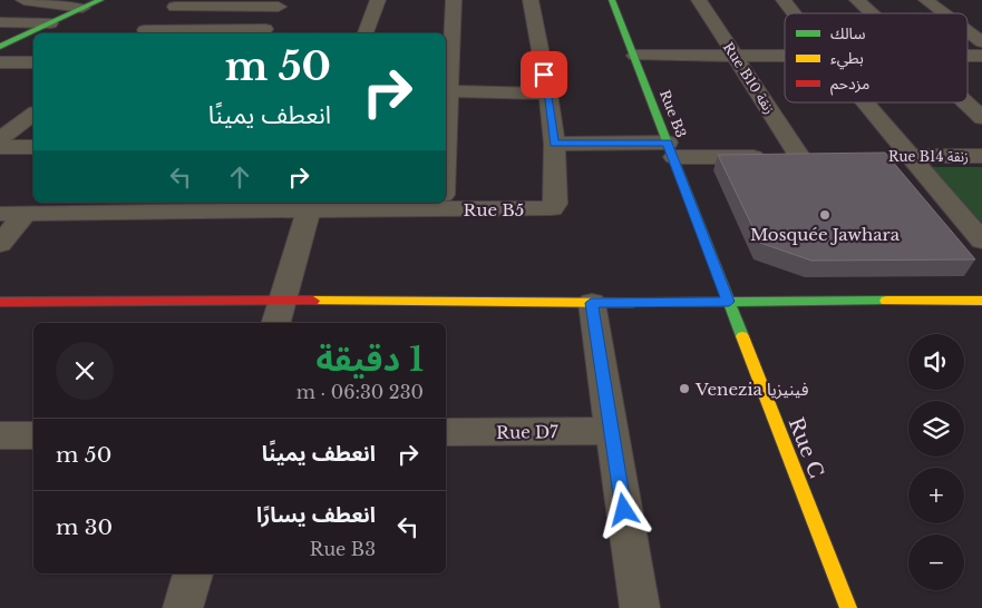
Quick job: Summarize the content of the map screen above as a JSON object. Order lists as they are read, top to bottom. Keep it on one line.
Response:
{"streets":{"main road":["Rue B3","Rue C"],"street":["Rue B10 زنقة","Rue B14 زنقة","Rue B5","Rue D7"]},"crossings":[["Rue B10 زنقة","Rue B3"],["Rue B3","Rue C"]],"places":["Mosquée Jawhara","Venezia فينيزيا"],"legend":["سالك","بطيء","مزدحم"],"page":{"turn":["50 m","انعطف يمينًا"],"heading":["1 دقيقة","230 m · 06:30"],"map_buttons":["+","−"],"list":[{"name":"انعطف يمينًا","value":"50 m"},{"name":"انعطف يسارًا","note":"Rue B3","value":"30 m"}]}}
